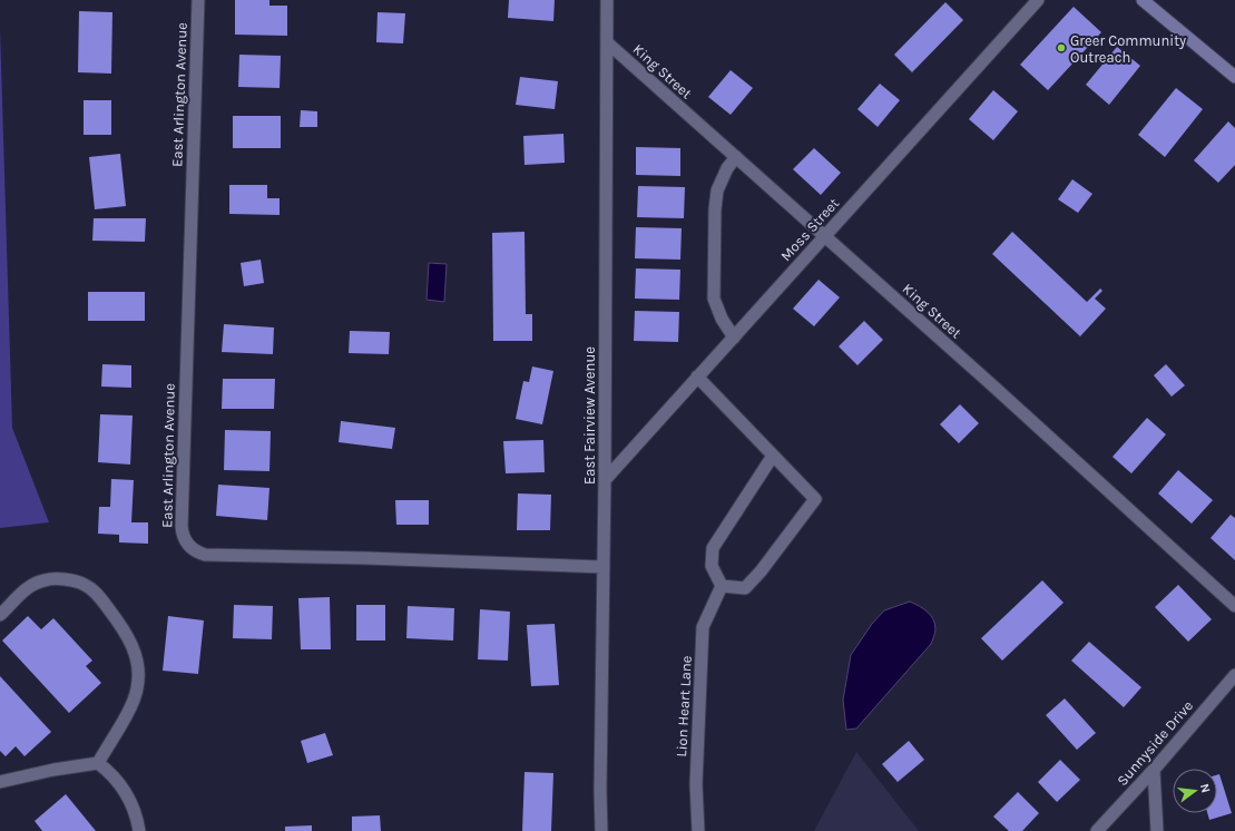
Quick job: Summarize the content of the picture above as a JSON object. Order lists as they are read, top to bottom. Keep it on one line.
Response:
{"streets":{"street":["King Street","East Arlington Avenue","Moss Street","East Fairview Avenue","Lion Heart Lane","Sunnyside Drive"]},"crossings":[["King Street","Moss Street"],["King Street","East Fairview Avenue"],["East Arlington Avenue","East Fairview Avenue"],["Moss Street","East Fairview Avenue"]],"places":["Greer Community Outreach"],"north":"right"}
